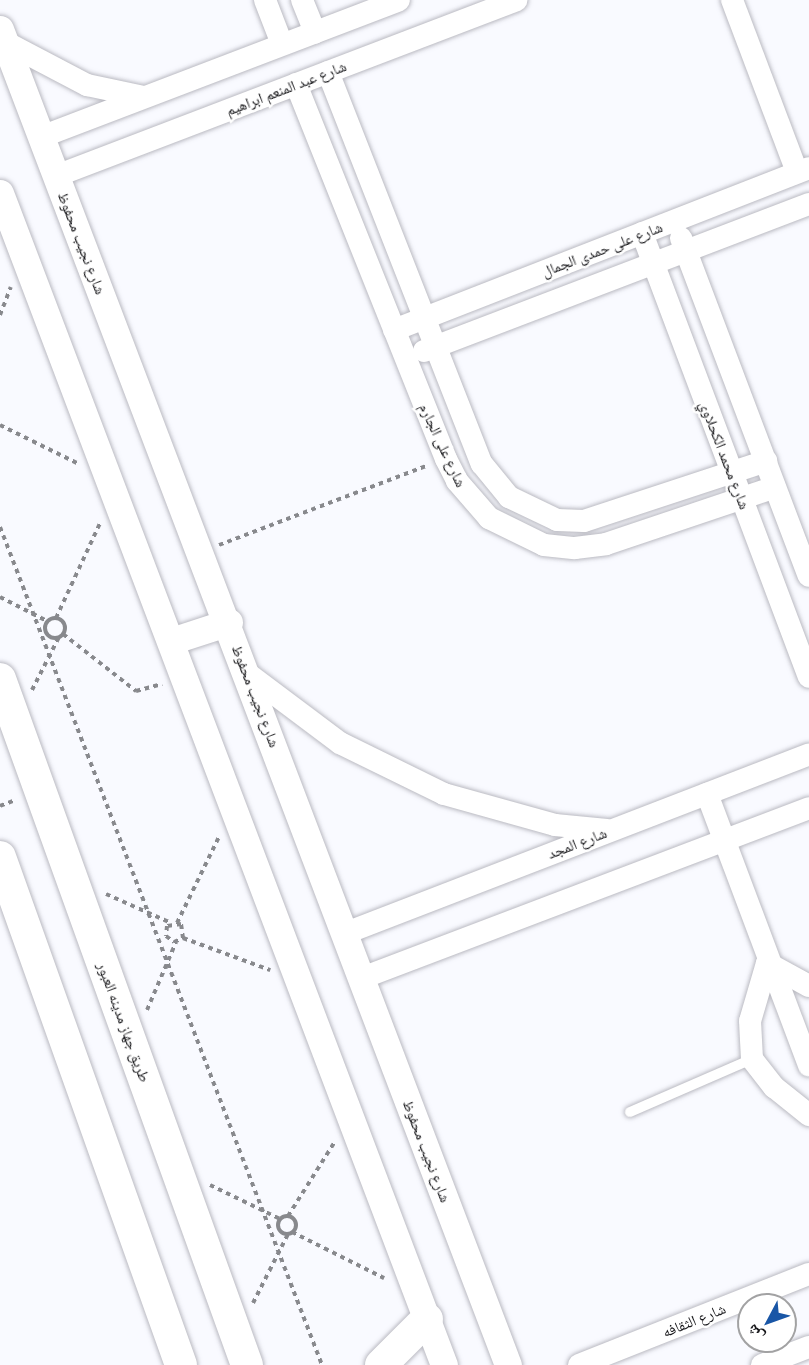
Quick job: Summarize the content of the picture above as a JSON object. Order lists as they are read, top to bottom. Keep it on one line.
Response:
{"streets":{"main road":["طريق جهاز مدينه العبور"],"street":["شارع عبد المنعم ابراهيم","شارع نجيب محفوظ","شارع على حمدى الجمال","شارع على الجارم","شارع محمد الكحلاوي","شارع المجد","شارع الثقافه"]},"crossings":[["شارع عبد المنعم ابراهيم","شارع نجيب محفوظ"],["شارع عبد المنعم ابراهيم","شارع على الجارم"],["شارع نجيب محفوظ","شارع المجد"],["شارع على حمدى الجمال","شارع على الجارم"],["شارع على حمدى الجمال","شارع محمد الكحلاوي"],["شارع على الجارم","شارع محمد الكحلاوي"]],"north":"bottom left"}
